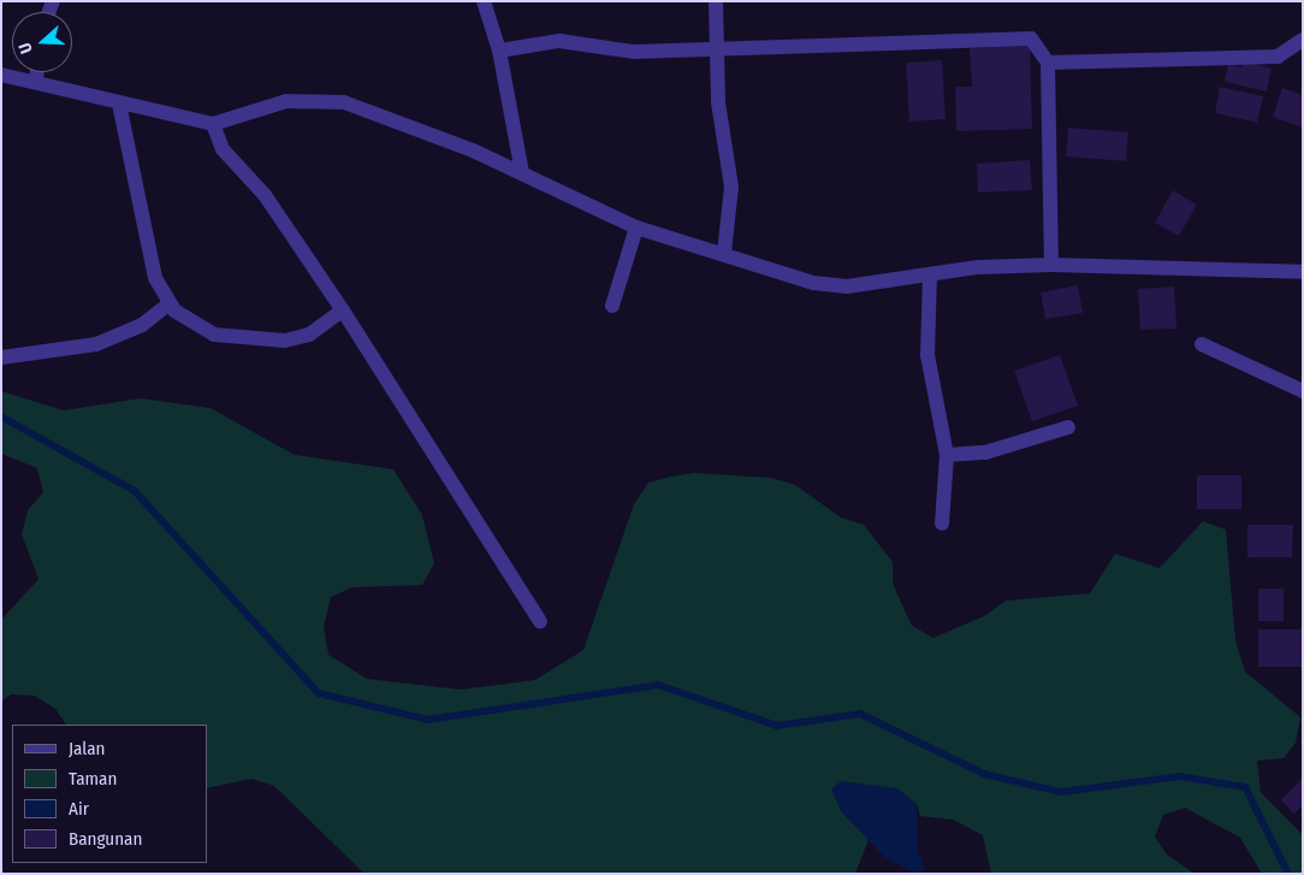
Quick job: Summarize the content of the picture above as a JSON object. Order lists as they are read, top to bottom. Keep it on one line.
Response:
{"legend":["Jalan","Taman","Air","Bangunan"],"north":"left"}
